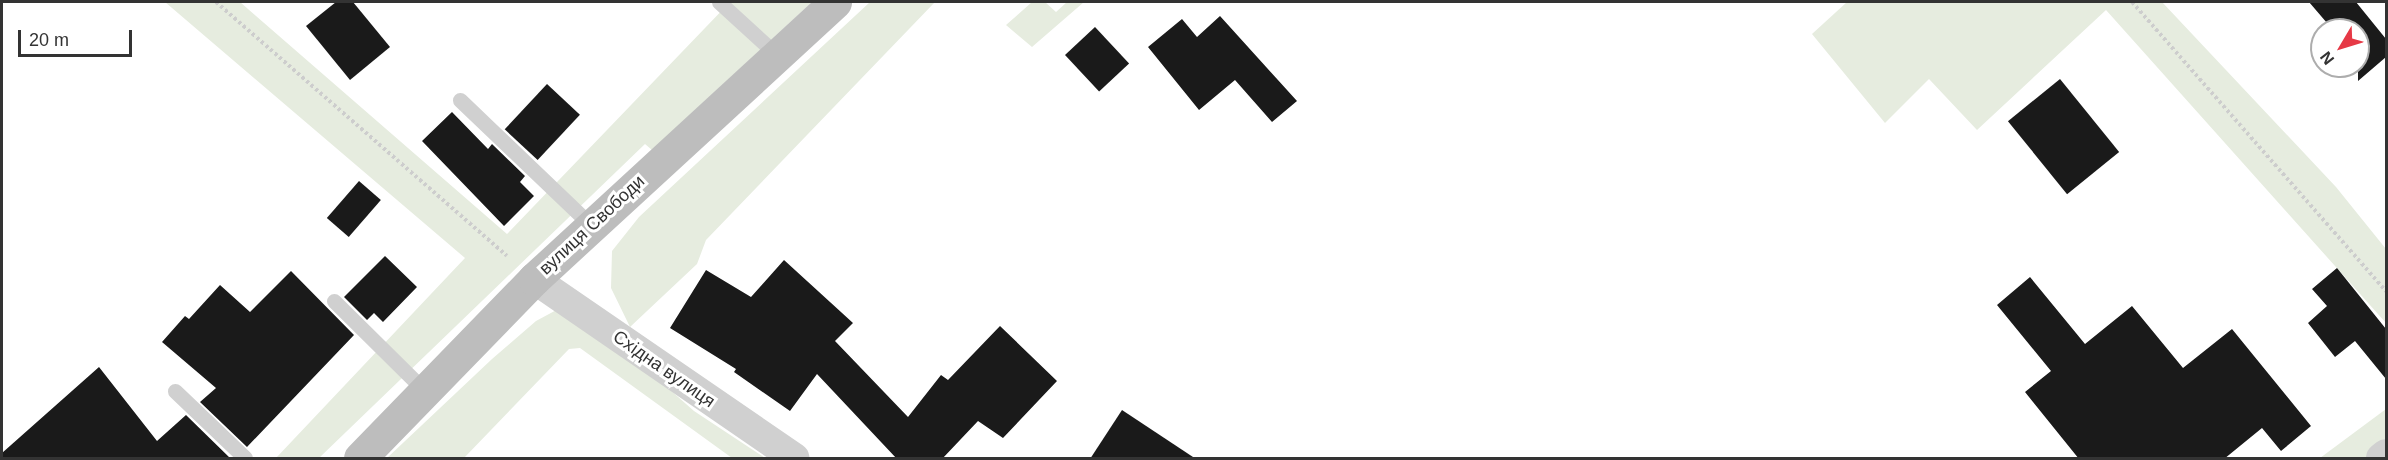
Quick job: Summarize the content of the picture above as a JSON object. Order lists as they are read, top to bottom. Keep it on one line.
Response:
{"streets":{"street":["вулиця Свободи","Східна вулиця"]},"crossings":[["вулиця Свободи","Східна вулиця"]],"scale_bar":"20 m","north":"bottom left"}
